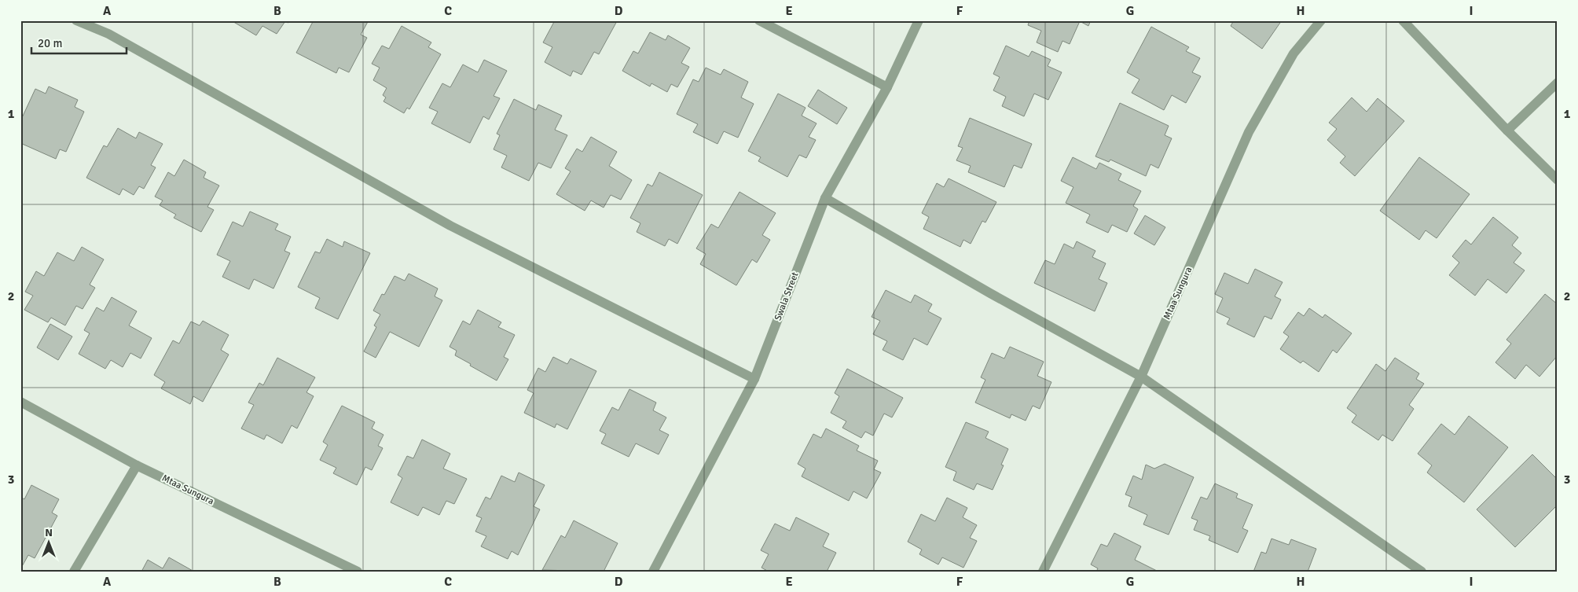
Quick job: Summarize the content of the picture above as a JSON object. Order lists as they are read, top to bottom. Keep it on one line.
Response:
{"streets":{"street":["Mtaa Sungura","Swala Street"]},"scale_bar":"20 m","north":"top","grid":{"columns":["A","B","C","D","E","F","G","H","I"],"rows":["1","2","3"]}}
